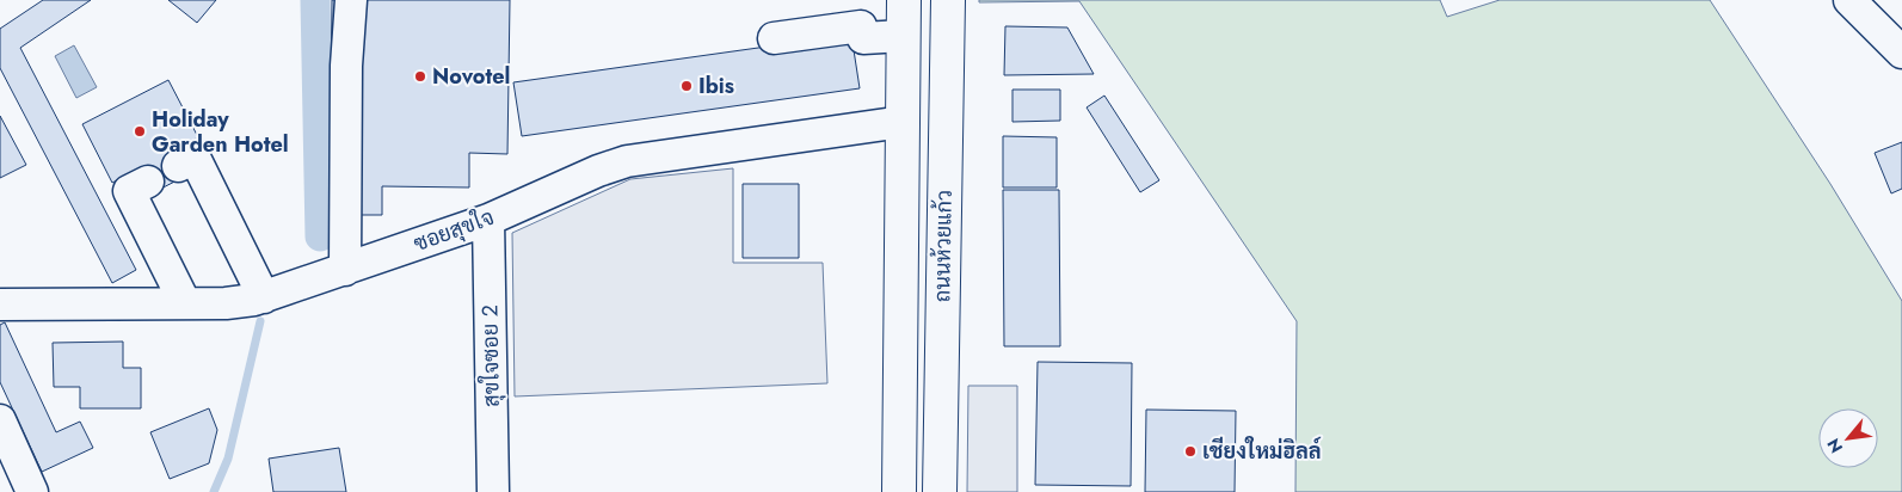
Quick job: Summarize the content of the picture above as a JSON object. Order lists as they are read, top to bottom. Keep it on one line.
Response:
{"streets":{"main road":["ถนนห้วยแก้ว"],"street":["ซอยสุขใจ","สุขใจซอย 2"]},"crossings":[["ซอยสุขใจ","ถนนห้วยแก้ว"],["ซอยสุขใจ","สุขใจซอย 2"]],"places":["Novotel","Ibis","Holiday Garden Hotel","เชียงใหม่ฮิลล์"],"north":"bottom left"}
